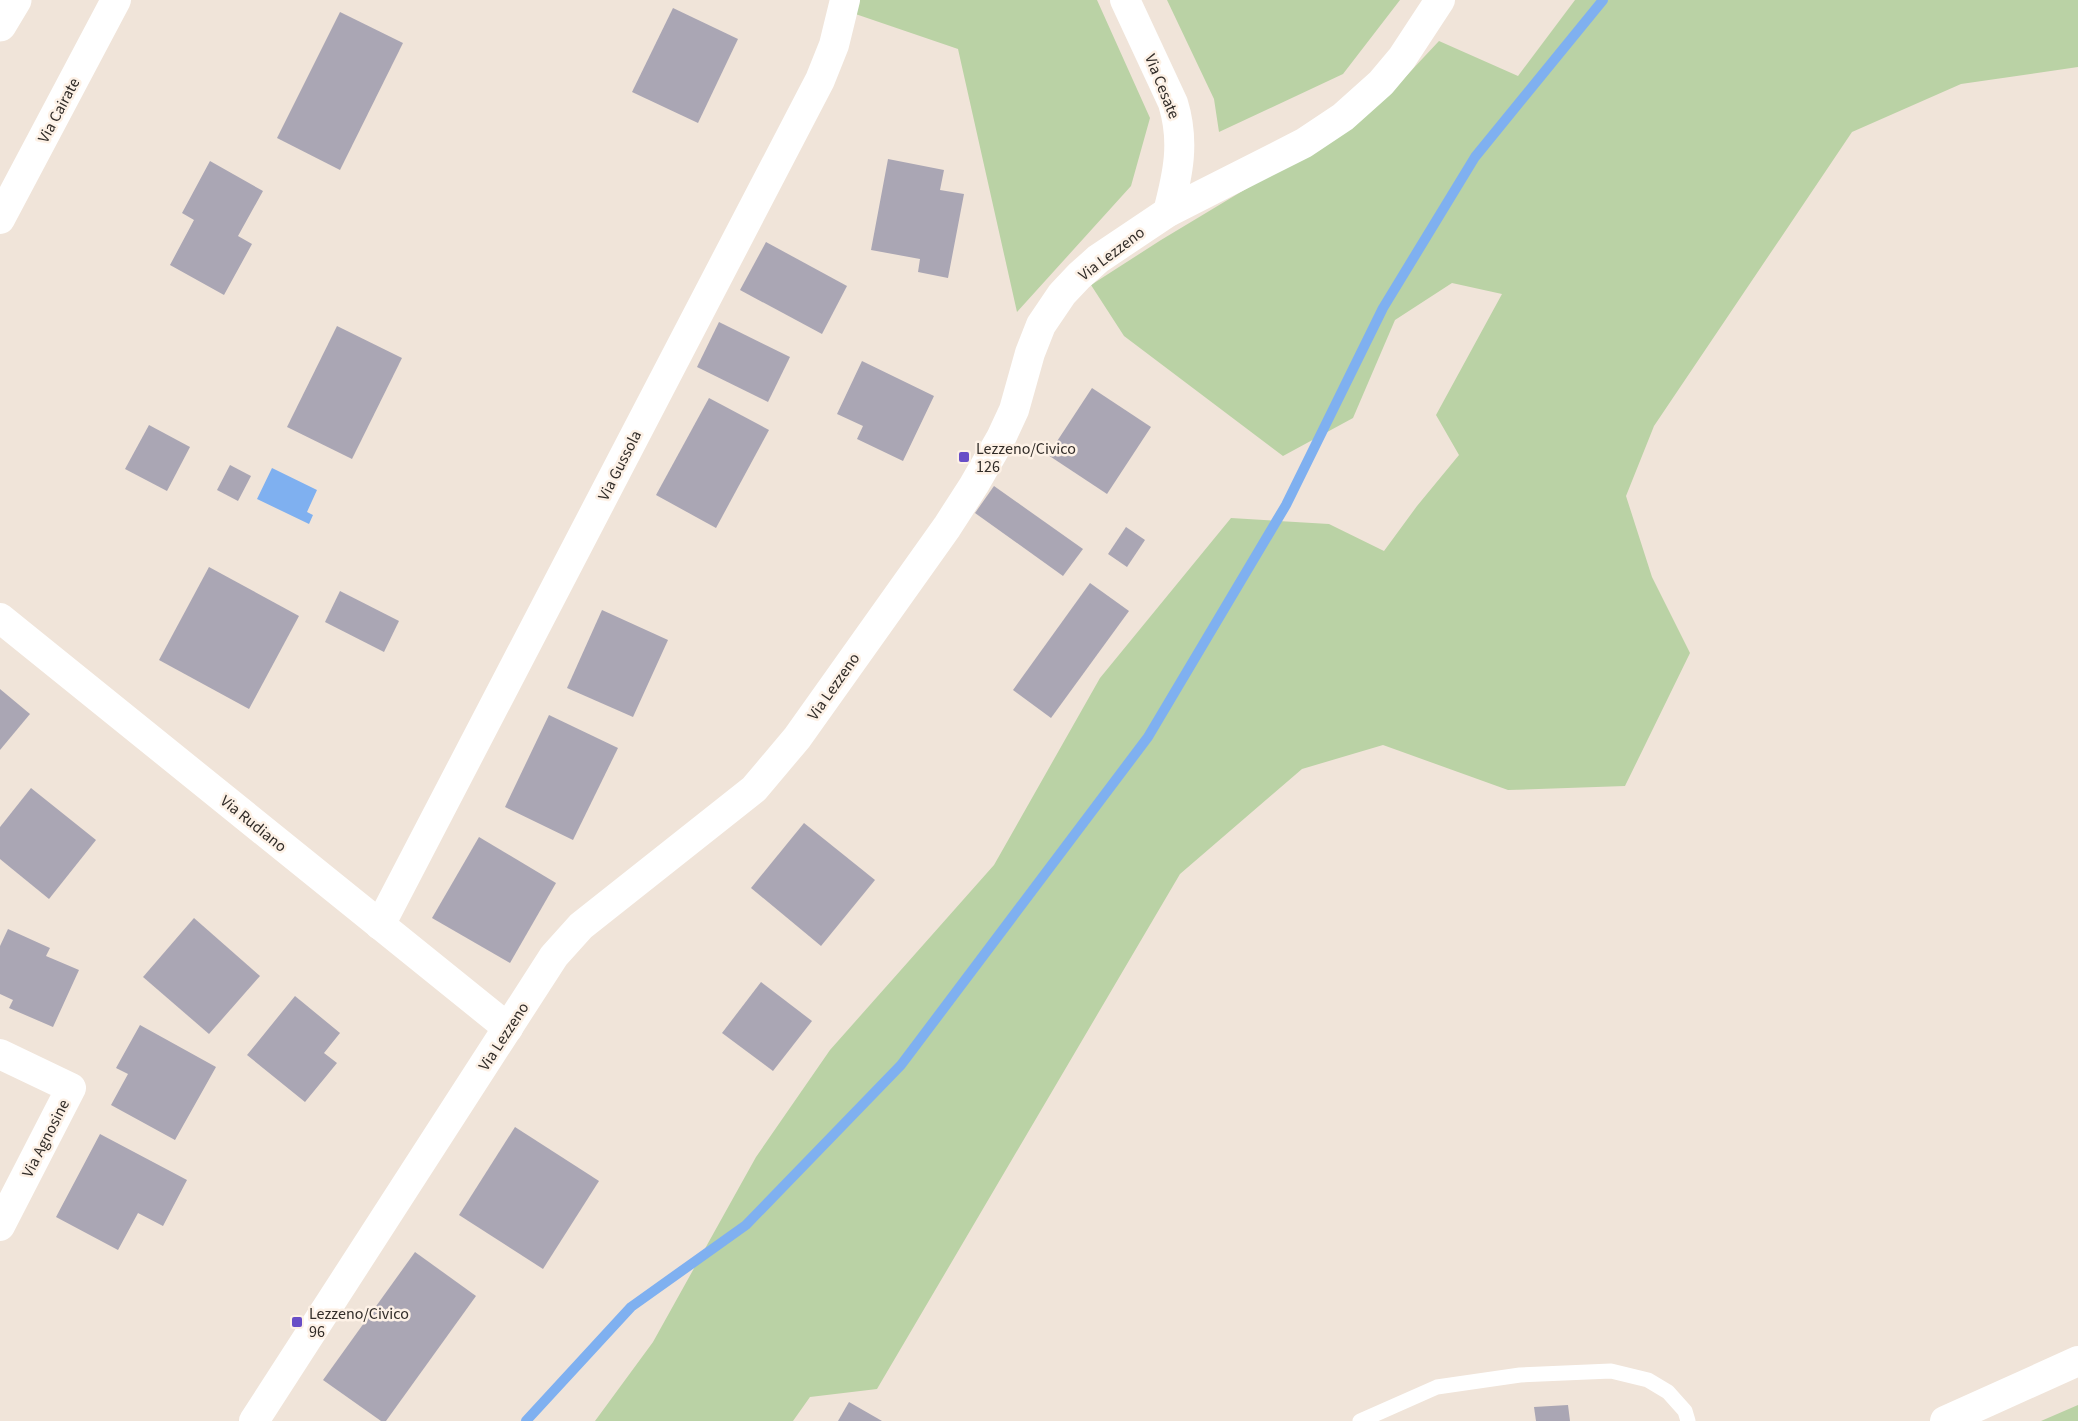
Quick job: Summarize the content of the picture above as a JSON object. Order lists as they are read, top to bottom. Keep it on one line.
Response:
{"streets":{"street":["Via Cesate","Via Cairate","Via Lezzeno","Via Gussola","Via Rudiano","Via Agnosine"]},"crossings":[["Via Cesate","Via Lezzeno"],["Via Lezzeno","Via Rudiano"],["Via Gussola","Via Rudiano"]],"places":{"transit":["Lezzeno/Civico 126","Lezzeno/Civico 96"]}}
